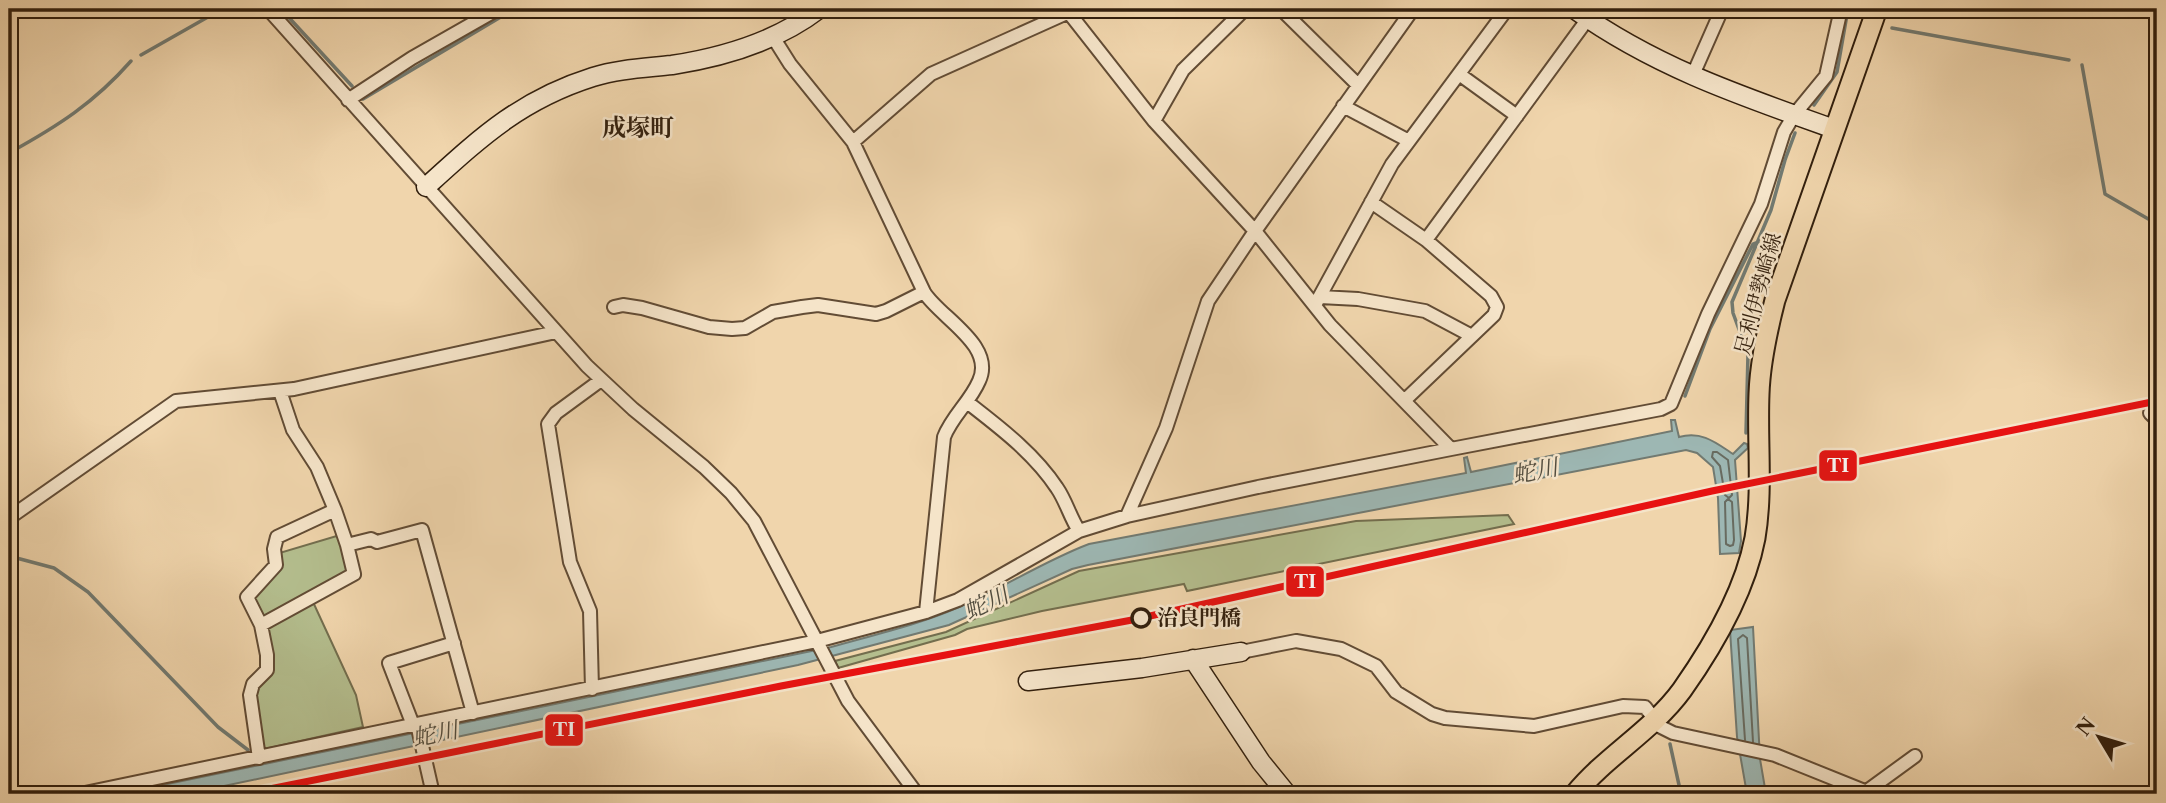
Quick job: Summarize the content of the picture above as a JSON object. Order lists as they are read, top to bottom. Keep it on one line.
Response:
{"streets":{"main road":["足利伊勢崎線"]},"districts":["成塚町"],"water":["蛇川"],"places":["治良門橋"],"lines":["transit line TI"],"north":"top left"}
